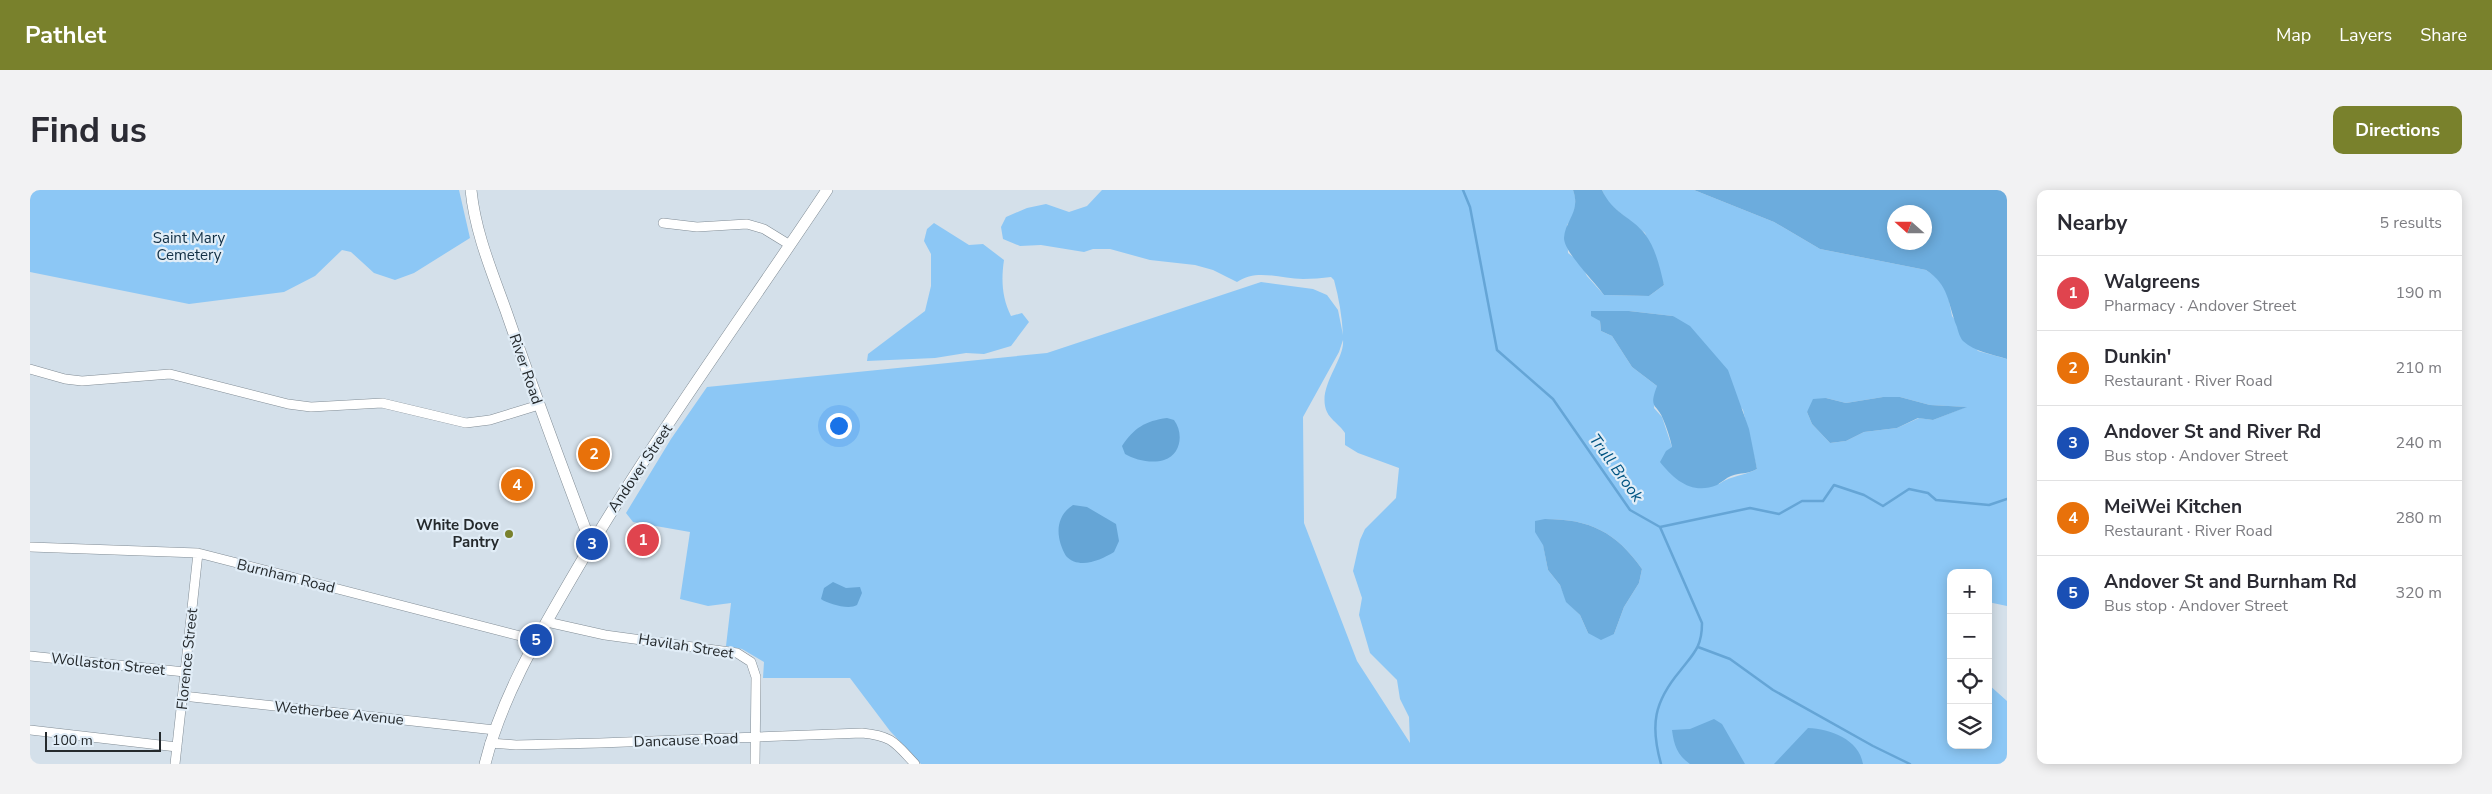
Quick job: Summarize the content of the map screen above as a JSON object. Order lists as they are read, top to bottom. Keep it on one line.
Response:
{"streets":{"main road":["River Road","Andover Street"],"street":["Burnham Road","Havilah Street","Florence Street","Wollaston Street","Wetherbee Avenue","Dancause Road"]},"crossings":[["River Road","Andover Street"],["Andover Street","Burnham Road"],["Andover Street","Havilah Street"],["Andover Street","Wetherbee Avenue"],["Andover Street","Dancause Road"],["Burnham Road","Florence Street"],["Havilah Street","Dancause Road"],["Florence Street","Wollaston Street"],["Florence Street","Wetherbee Avenue"]],"water":["Trull Brook"],"parks":["Saint Mary Cemetery"],"places":["White Dove Pantry"],"scale_bar":"100 m","north":"left","page":{"header":"Pathlet","nav":["Map","Layers","Share"],"buttons":"Directions","title":"Find us","heading":["Nearby","5 results"],"list":[{"mark":"1","name":"Walgreens","note":"Pharmacy · Andover Street","value":"190 m"},{"mark":"2","name":"Dunkin'","note":"Restaurant · River Road","value":"210 m"},{"mark":"3","name":"Andover St and River Rd","note":"Bus stop · Andover Street","value":"240 m"},{"mark":"4","name":"MeiWei Kitchen","note":"Restaurant · River Road","value":"280 m"},{"mark":"5","name":"Andover St and Burnham Rd","note":"Bus stop · Andover Street","value":"320 m"}],"pins":["2","4","1","3","5"],"map_buttons":["+","−"],"scale":"100 m"}}
